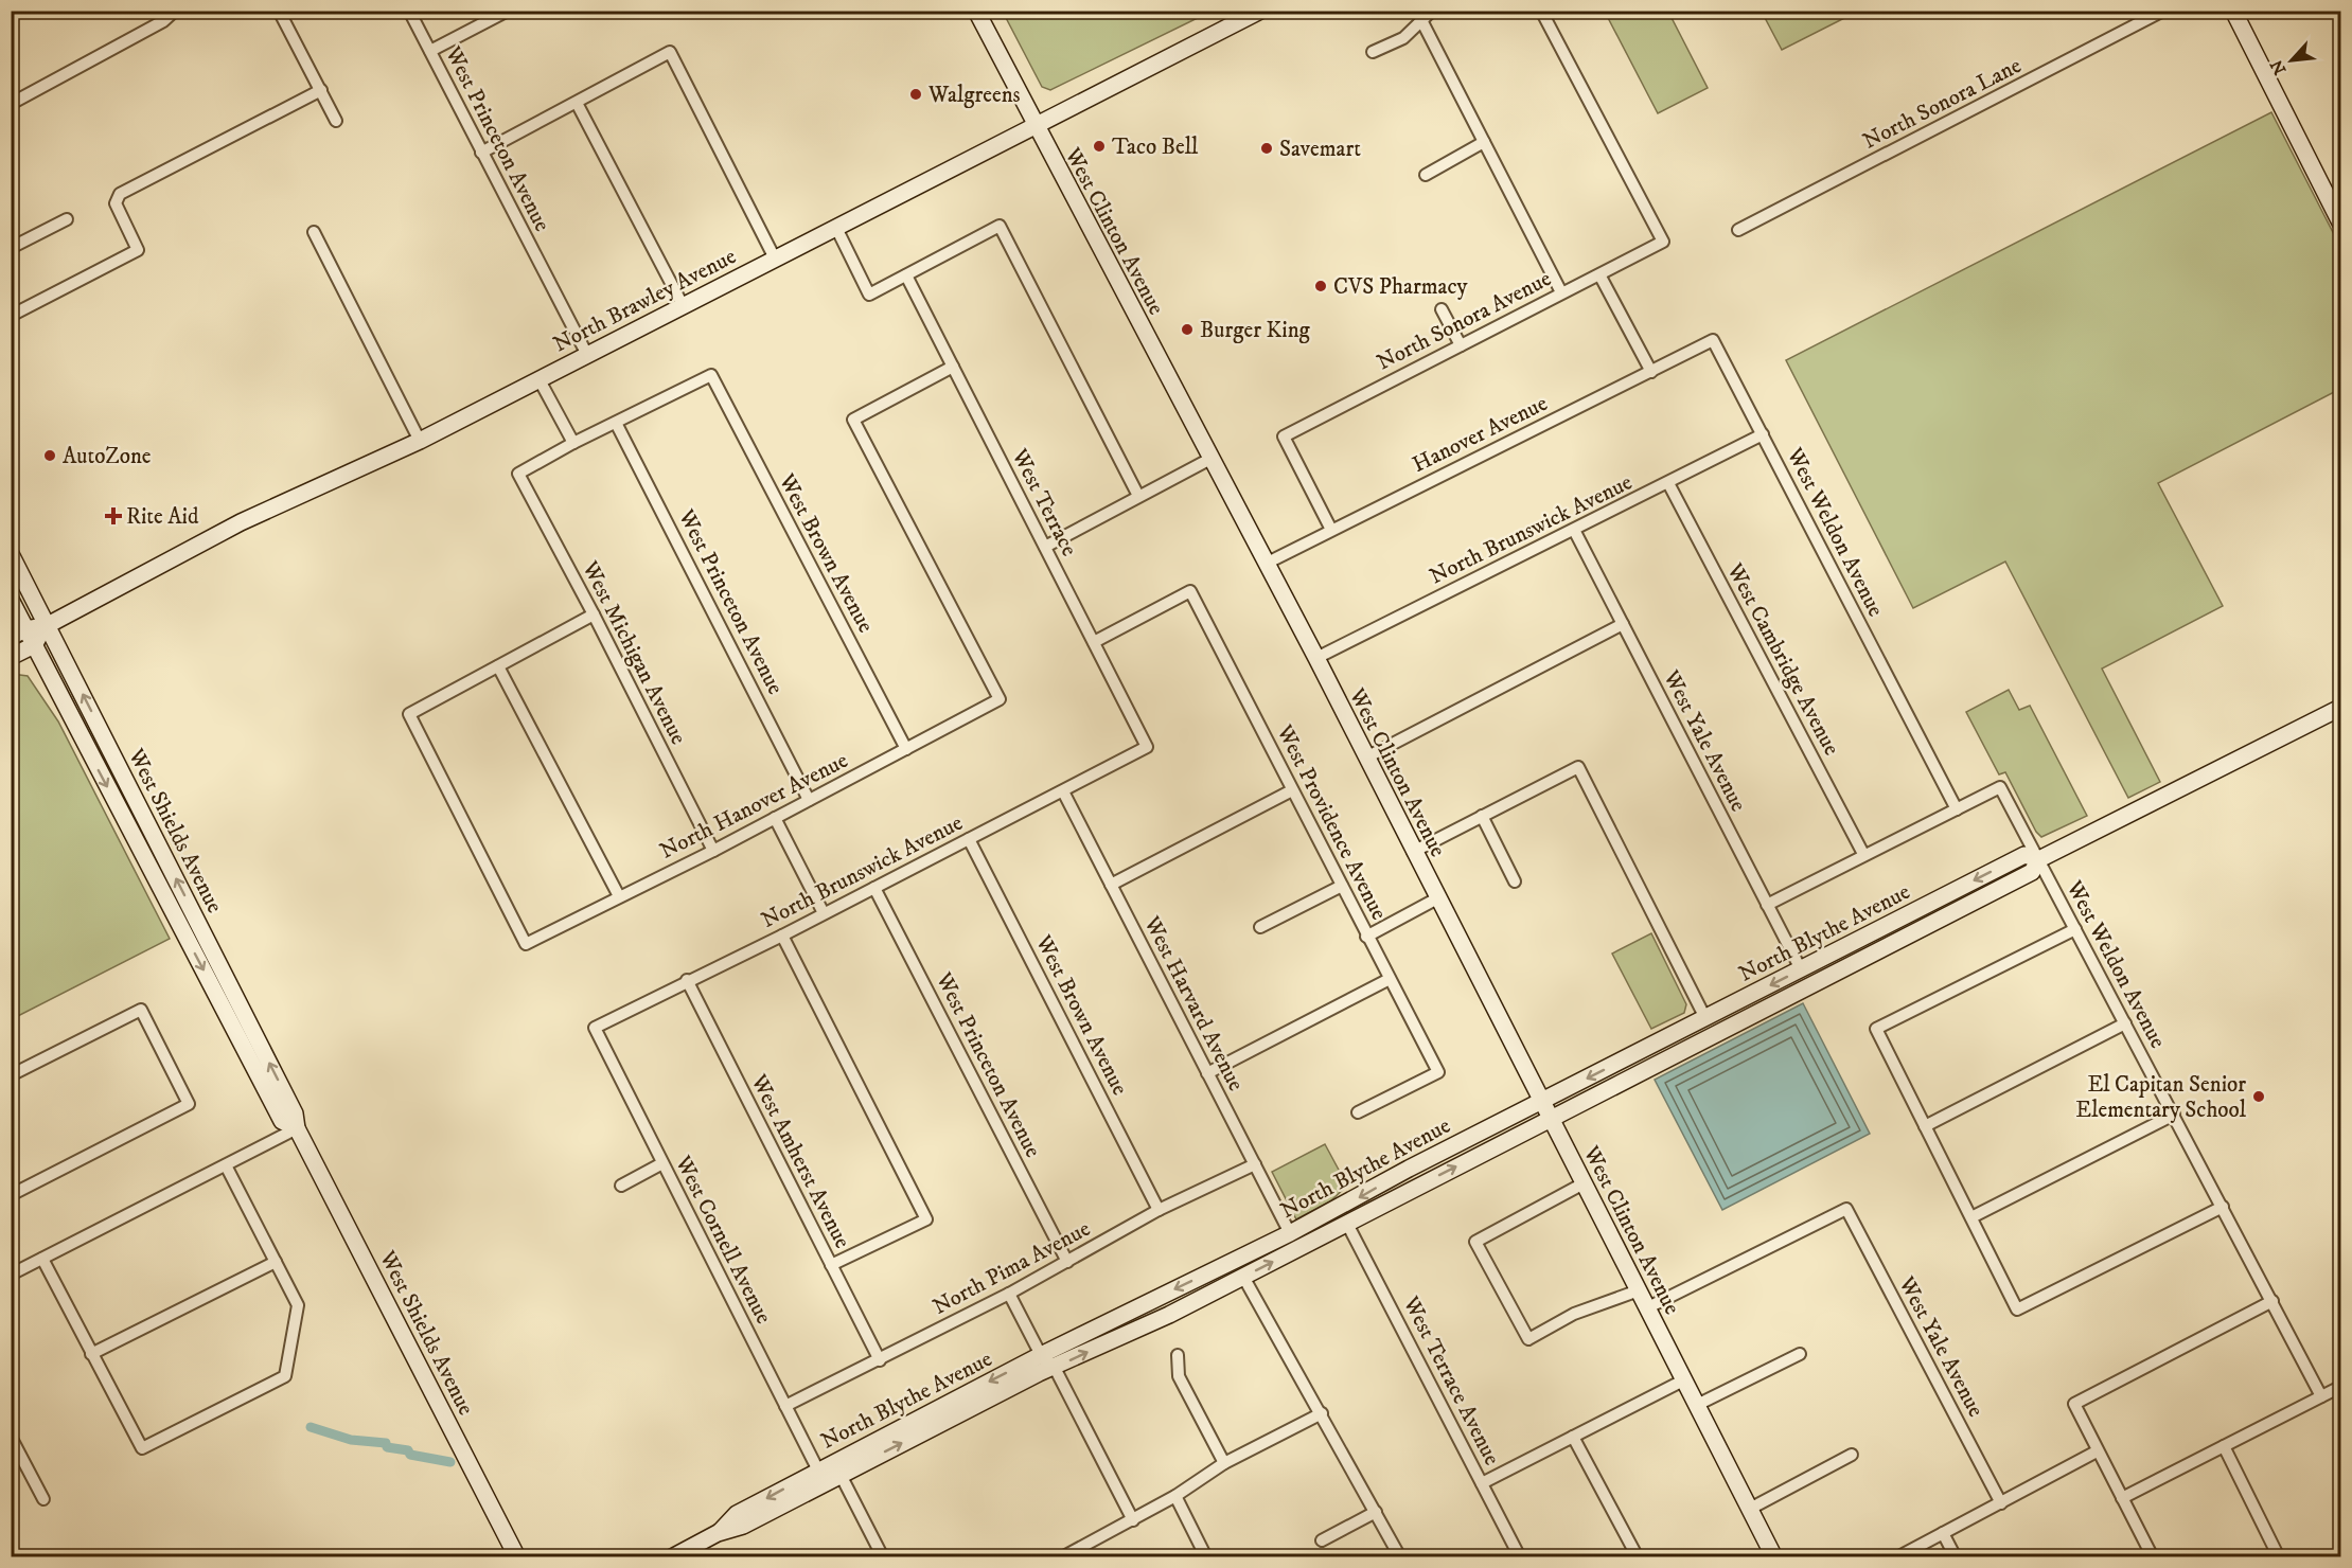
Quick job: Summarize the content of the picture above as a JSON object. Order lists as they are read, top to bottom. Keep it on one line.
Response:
{"streets":{"street":["North Sonora Lane","West Princeton Avenue","West Clinton Avenue","North Brawley Avenue","North Sonora Avenue","Hanover Avenue","West Terrace","North Brunswick Avenue","West Weldon Avenue","West Brown Avenue","West Michigan Avenue","West Cambridge Avenue","West Yale Avenue","North Hanover Avenue","West Providence Avenue","West Shields Avenue","North Blythe Avenue","West Harvard Avenue","West Amherst Avenue","West Cornell Avenue","North Pima Avenue","West Terrace Avenue"]},"crossings":[["West Princeton Avenue","North Brawley Avenue"],["West Princeton Avenue","North Brunswick Avenue"],["West Princeton Avenue","West Brown Avenue"],["West Princeton Avenue","North Hanover Avenue"],["West Princeton Avenue","North Pima Avenue"],["West Clinton Avenue","North Brawley Avenue"],["West Clinton Avenue","Hanover Avenue"],["West Clinton Avenue","North Brunswick Avenue"],["West Clinton Avenue","West Yale Avenue"],["West Clinton Avenue","North Blythe Avenue"],["North Brawley Avenue","West Shields Avenue"],["North Sonora Avenue","Hanover Avenue"],["Hanover Avenue","West Weldon Avenue"],["West Terrace","North Brunswick Avenue"],["West Terrace","North Hanover Avenue"],["West Terrace","West Providence Avenue"],["North Brunswick Avenue","West Weldon Avenue"],["North Brunswick Avenue","West Brown Avenue"],["North Brunswick Avenue","West Cambridge Avenue"],["North Brunswick Avenue","West Yale Avenue"],["North Brunswick Avenue","West Harvard Avenue"],["North Brunswick Avenue","West Amherst Avenue"],["North Brunswick Avenue","West Cornell Avenue"],["West Weldon Avenue","North Blythe Avenue"],["West Brown Avenue","North Hanover Avenue"],["West Brown Avenue","North Pima Avenue"],["West Michigan Avenue","North Hanover Avenue"],["West Yale Avenue","North Blythe Avenue"],["North Blythe Avenue","West Harvard Avenue"],["North Blythe Avenue","West Cornell Avenue"],["North Blythe Avenue","West Terrace Avenue"],["West Harvard Avenue","North Pima Avenue"],["West Amherst Avenue","North Pima Avenue"],["West Cornell Avenue","North Pima Avenue"]],"places":{"other":["Walgreens","Taco Bell","Savemart","CVS Pharmacy","Burger King","AutoZone","El Capitan Senior Elementary School"],"health":["Rite Aid"]},"north":"bottom left"}
